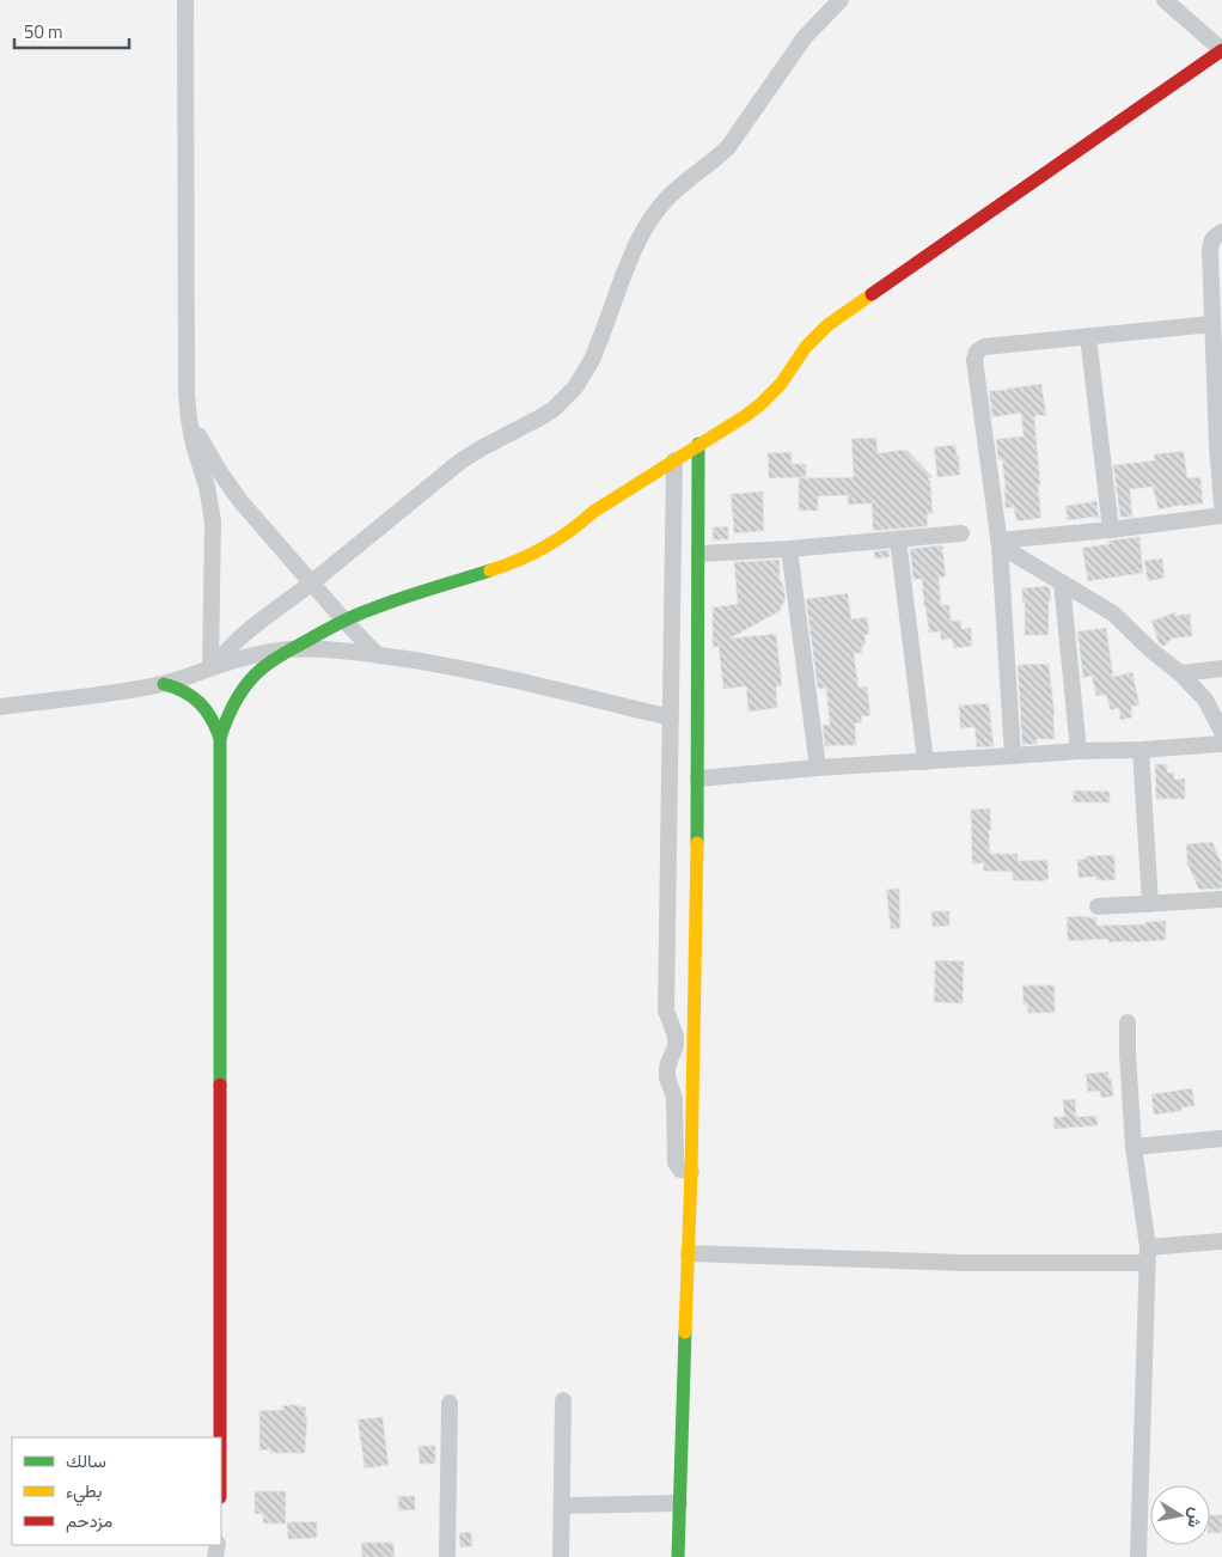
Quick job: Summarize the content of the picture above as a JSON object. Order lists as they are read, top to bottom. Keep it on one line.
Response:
{"legend":["سالك","بطيء","مزدحم"],"scale_bar":"50 m","north":"right"}
